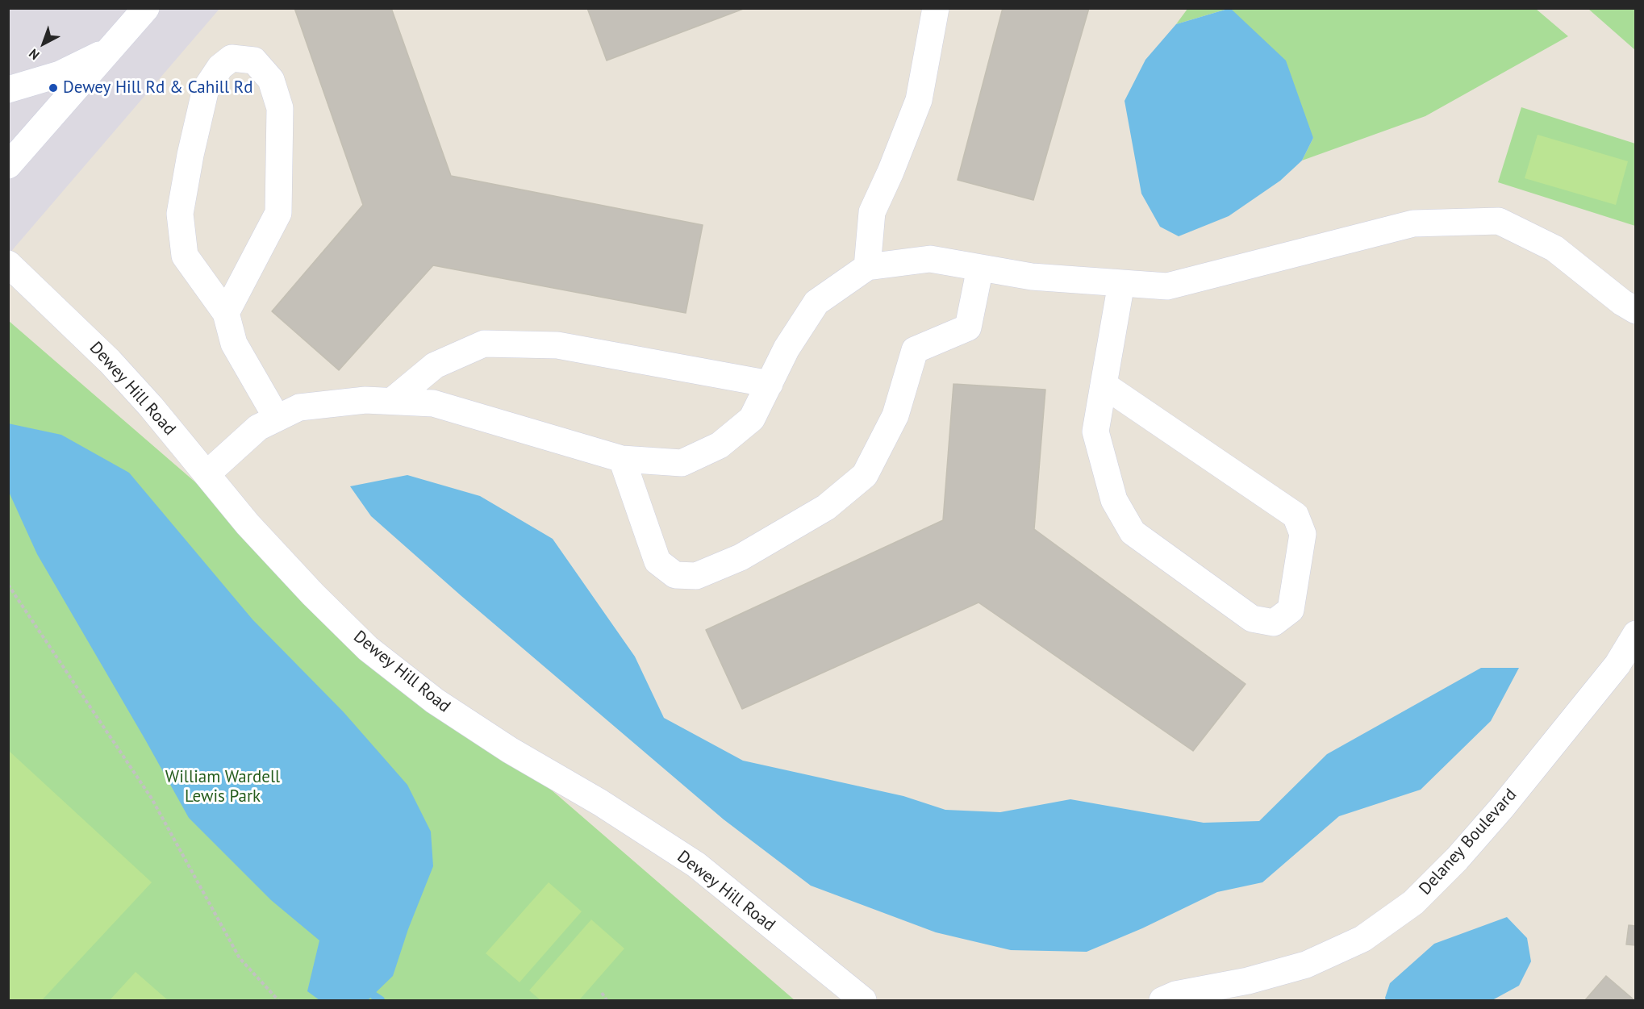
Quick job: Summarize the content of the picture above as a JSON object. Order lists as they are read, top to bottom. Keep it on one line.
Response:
{"streets":{"street":["Dewey Hill Road","Delaney Boulevard"]},"parks":["William Wardell Lewis Park"],"places":["Dewey Hill Rd & Cahill Rd"],"north":"bottom left"}
